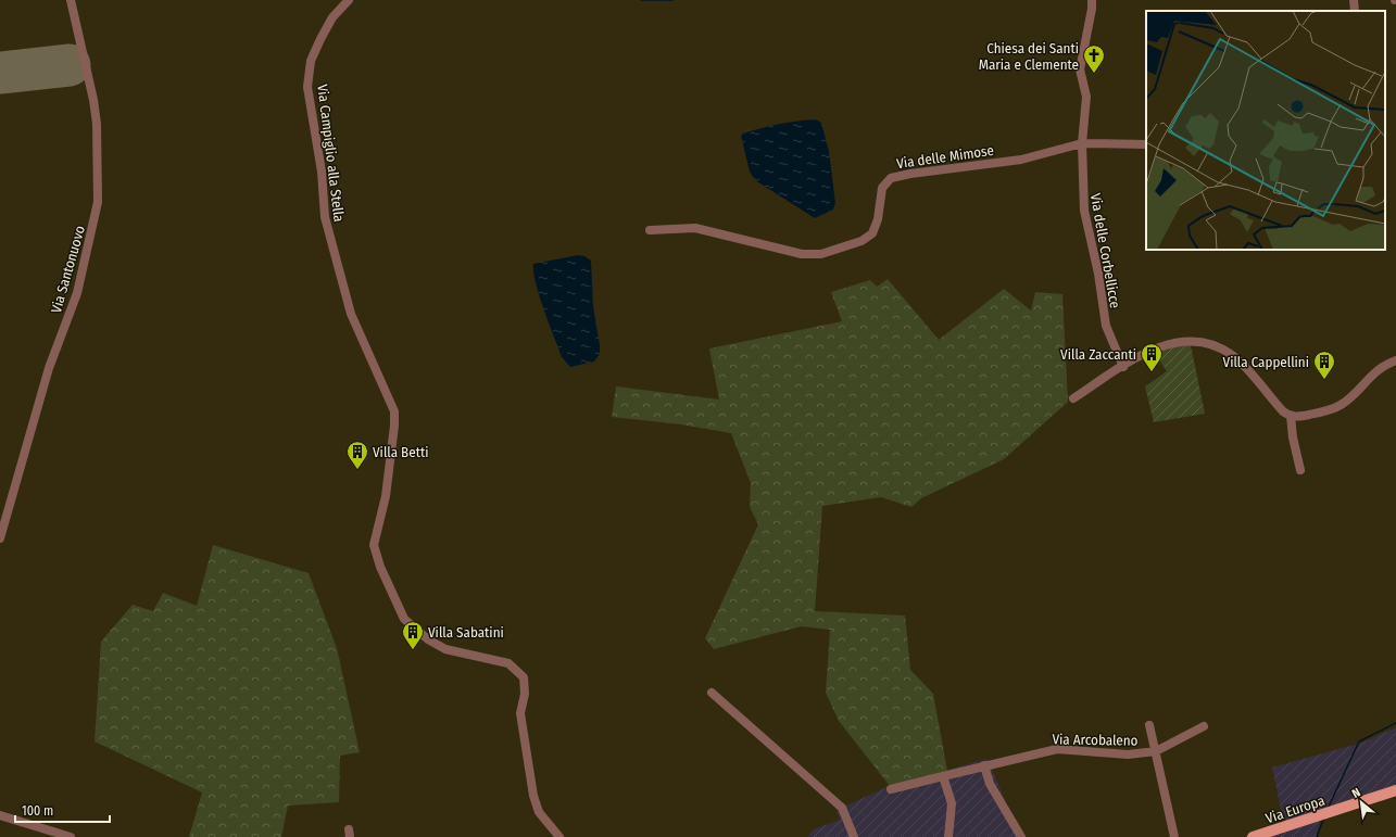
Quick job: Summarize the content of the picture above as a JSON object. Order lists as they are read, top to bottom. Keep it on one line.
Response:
{"streets":{"main road":["Via Europa"],"street":["Via Campiglio alla Stella","Via delle Mimose","Via delle Corbellicce","Via Santonuovo","Via Arcobaleno"]},"crossings":[["Via delle Mimose","Via delle Corbellicce"]],"places":{"church":["Chiesa dei Santi Maria e Clemente"],"building":["Villa Zaccanti","Villa Cappellini","Villa Betti","Villa Sabatini"]},"scale_bar":"100 m","north":"top left"}
